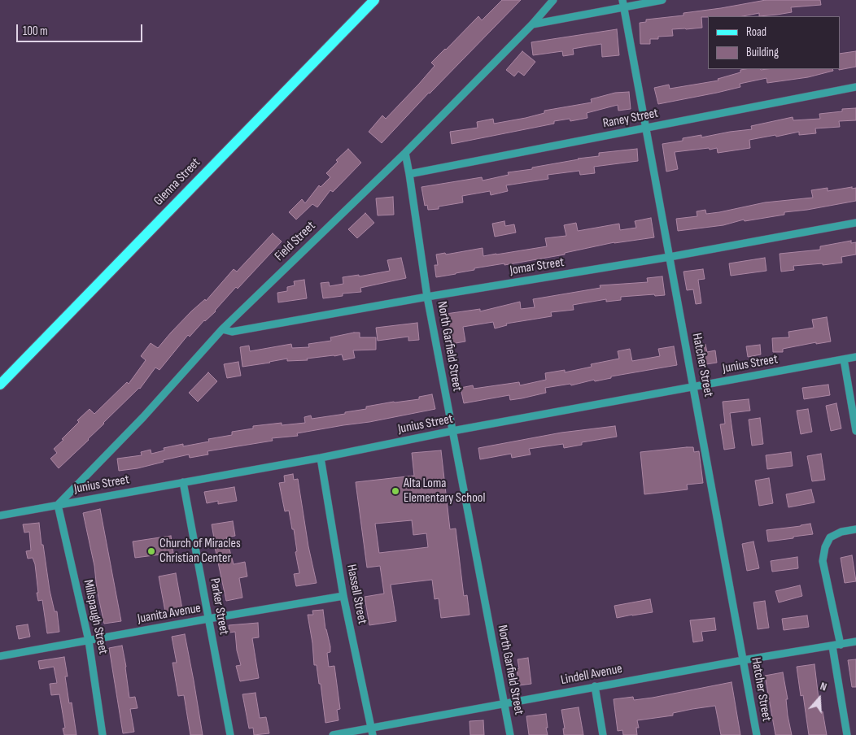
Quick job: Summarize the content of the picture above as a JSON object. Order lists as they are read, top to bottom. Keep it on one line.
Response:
{"streets":{"main road":["Glenna Street"],"street":["Raney Street","Field Street","Jomar Street","North Garfield Street","Junius Street","Hatcher Street","Hassell Street","Parker Street","Juanita Avenue","Millspaugh Street","Lindell Avenue"]},"crossings":[["Raney Street","North Garfield Street"],["Raney Street","Hatcher Street"],["Field Street","Jomar Street"],["Field Street","North Garfield Street"],["Field Street","Junius Street"],["Field Street","Millspaugh Street"],["Jomar Street","North Garfield Street"],["Jomar Street","Hatcher Street"],["North Garfield Street","Junius Street"],["North Garfield Street","Lindell Avenue"],["Junius Street","Hatcher Street"],["Junius Street","Hassell Street"],["Junius Street","Parker Street"],["Junius Street","Millspaugh Street"],["Hatcher Street","Lindell Avenue"],["Hassell Street","Juanita Avenue"],["Hassell Street","Lindell Avenue"],["Parker Street","Juanita Avenue"],["Juanita Avenue","Millspaugh Street"]],"places":["Alta Loma Elementary School","Church of Miracles Christian Center"],"legend":["Road","Building"],"scale_bar":"100 m","north":"top"}
